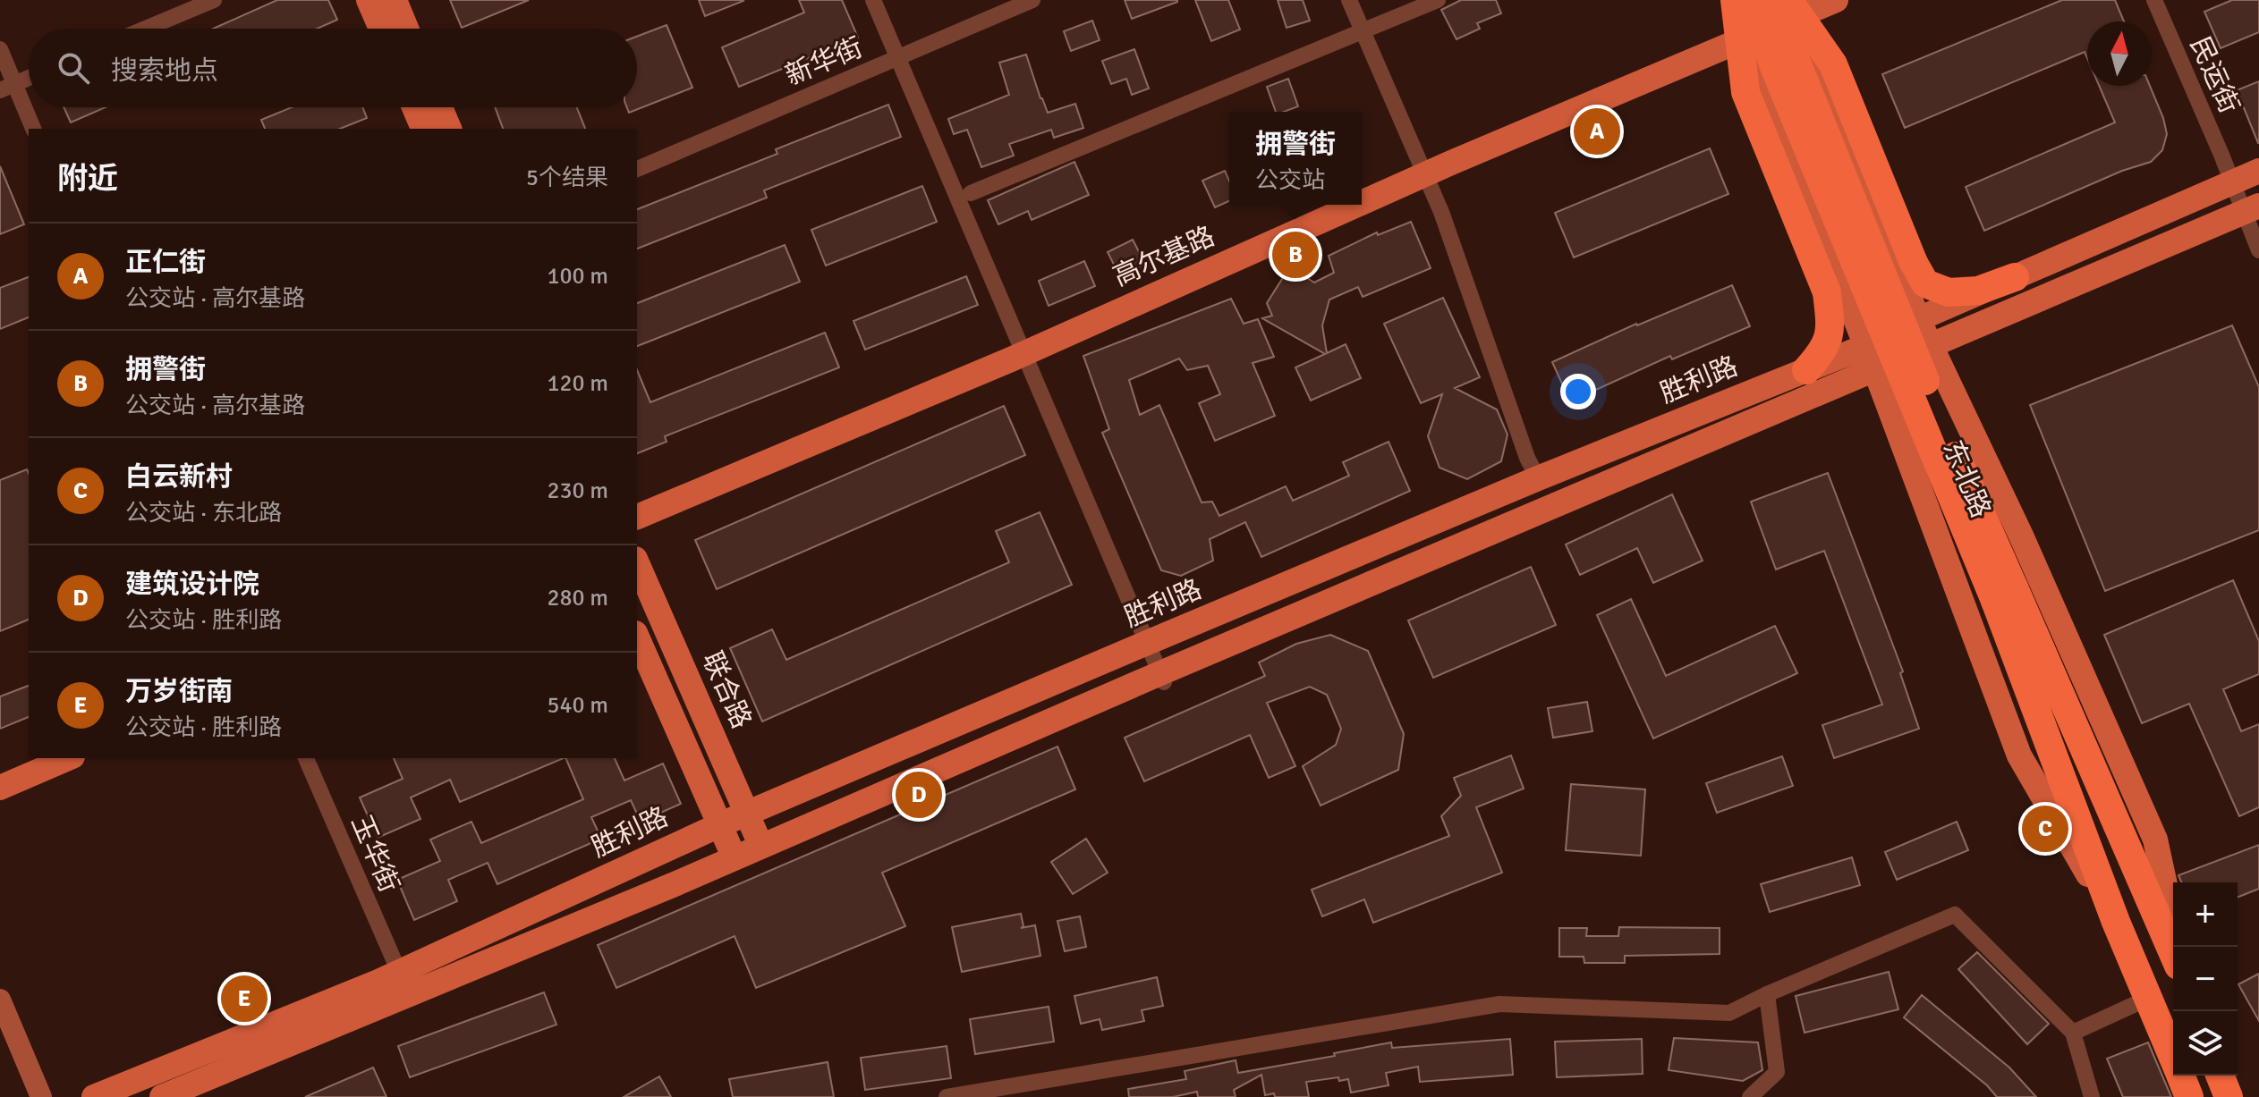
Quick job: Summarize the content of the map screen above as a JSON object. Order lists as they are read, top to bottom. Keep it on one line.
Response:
{"streets":{"highway":["东北路"],"main road":["高尔基路","胜利路","联合路"],"street":["新华街","民运街","玉华街"]},"crossings":[["民运街","胜利路"],["高尔基路","东北路"],["胜利路","东北路"],["胜利路","联合路"],["胜利路","玉华街"]],"north":"top","page":{"search":"搜索地点","pins":["A","B","D","C","E"],"popup":["拥警街","公交站"],"heading":["附近","5个结果"],"list":[{"mark":"A","name":"正仁街","note":"公交站 · 高尔基路","value":"100 m"},{"mark":"B","name":"拥警街","note":"公交站 · 高尔基路","value":"120 m"},{"mark":"C","name":"白云新村","note":"公交站 · 东北路","value":"230 m"},{"mark":"D","name":"建筑设计院","note":"公交站 · 胜利路","value":"280 m"},{"mark":"E","name":"万岁街南","note":"公交站 · 胜利路","value":"540 m"}],"map_buttons":["+","−"]}}
